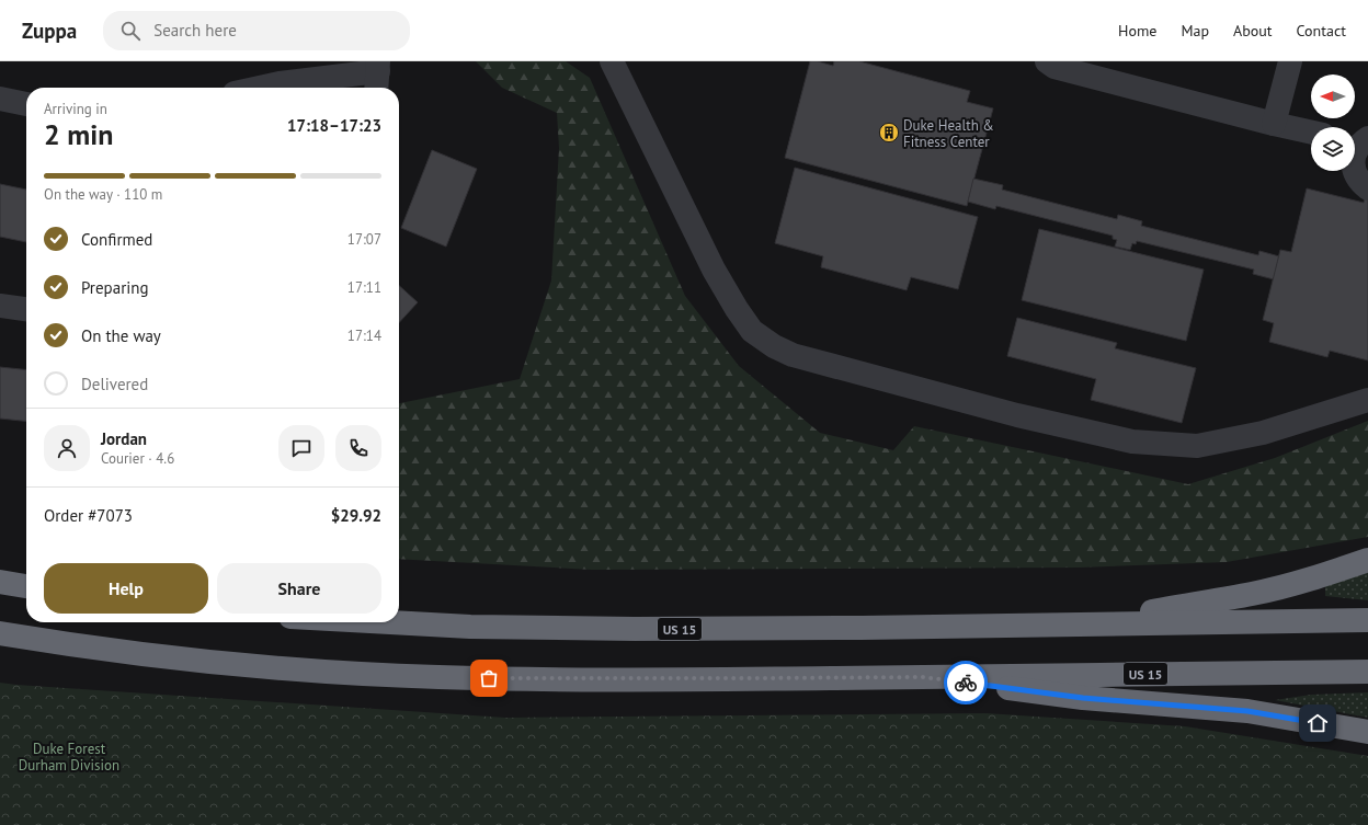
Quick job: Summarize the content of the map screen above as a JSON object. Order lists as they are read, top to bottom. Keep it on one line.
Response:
{"streets":{"highway":["US 15"]},"parks":["Duke Forest Durham Division"],"places":{"building":["Duke Health & Fitness Center"]},"north":"left","page":{"header":"Zuppa","search":"Search here","nav":["Home","Map","About","Contact"],"heading":["2 min","Arriving in","17:18–17:23"],"panel":["Jordan","Courier · 4.6","Order #7073","$29.92"],"bar":"On the way · 110 m","list":[["Confirmed","17:07"],["Preparing","17:11"],["On the way","17:14"],"Delivered"],"buttons":["Help","Share"]}}
